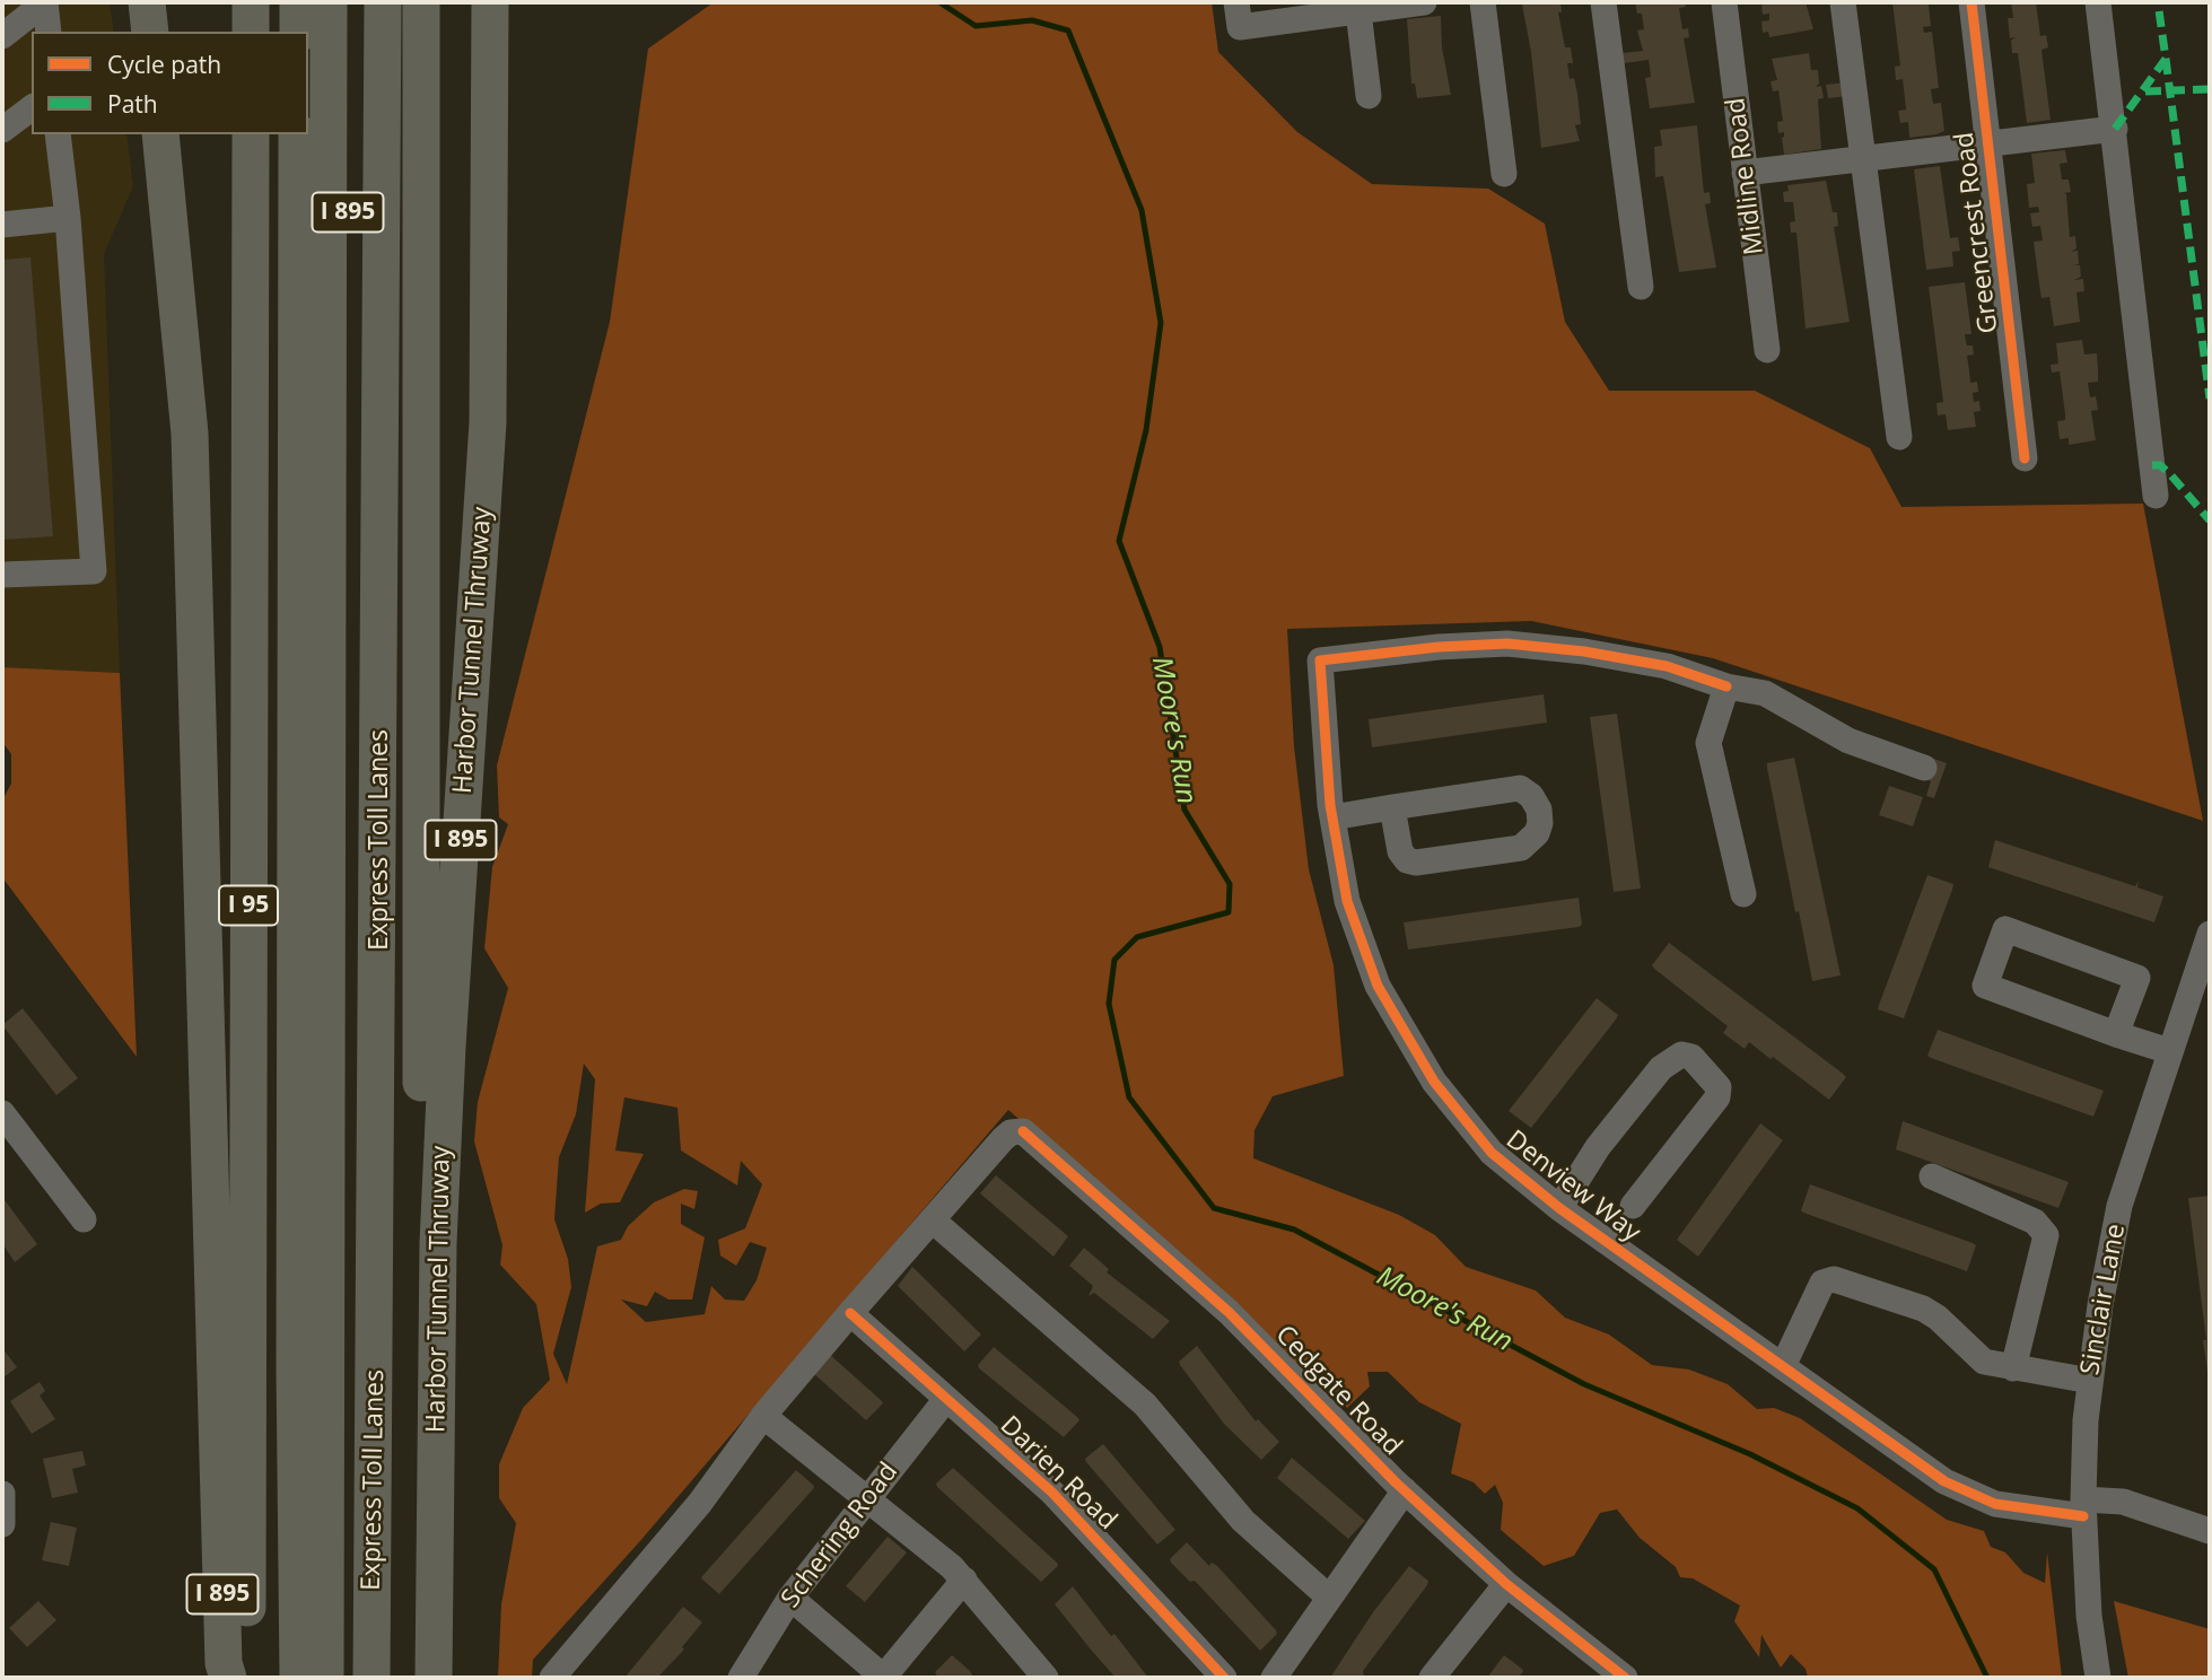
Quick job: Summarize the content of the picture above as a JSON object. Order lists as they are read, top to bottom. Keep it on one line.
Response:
{"streets":{"highway":["I 895","Harbor Tunnel Thruway","Express Toll Lanes","I 95"],"street":["Midline Road","Greencrest Road","Denview Way","Sinclair Lane","Cedgate Road","Darien Road","Schering Road"]},"crossings":[["Denview Way","Sinclair Lane"],["Darien Road","Schering Road"]],"water":["Moore's Run"],"legend":["Cycle path","Path"]}
